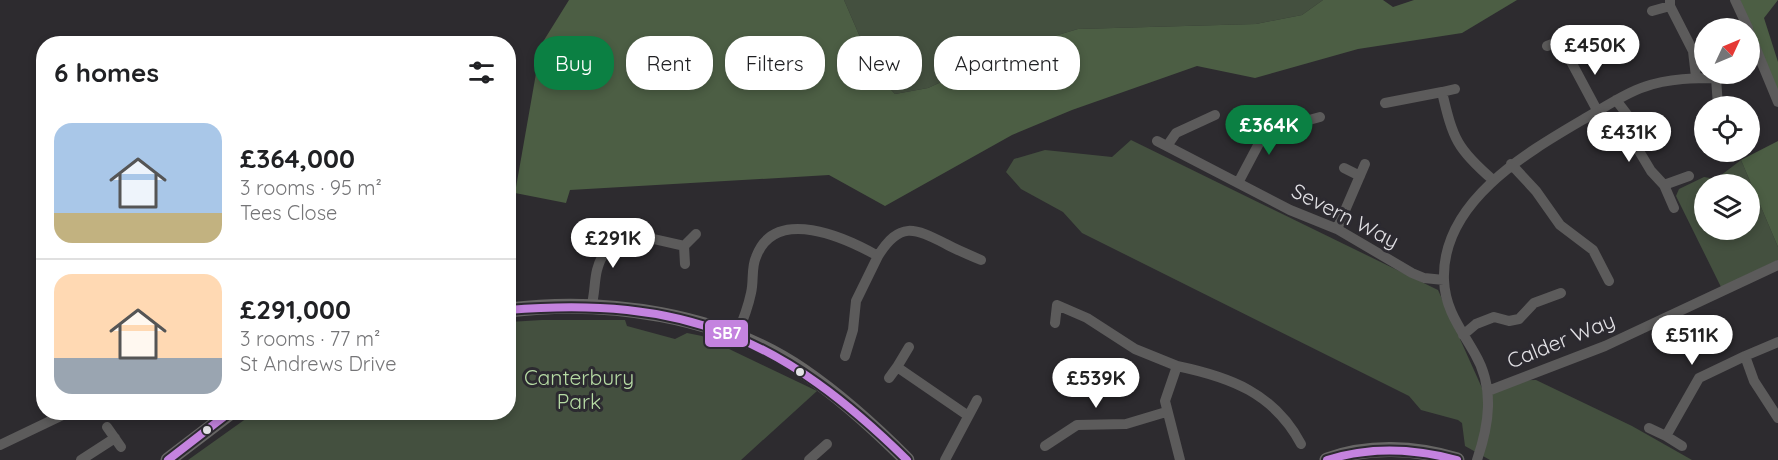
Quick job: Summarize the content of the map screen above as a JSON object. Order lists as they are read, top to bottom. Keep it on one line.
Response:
{"streets":{"street":["Severn Way","Calder Way"]},"parks":["Canterbury Park"],"lines":["transit line SB7"],"north":"top right","page":{"price":["£450K","£364K","£431K","£291K","£511K","£539K"],"chip":["Buy","Rent","Filters","New","Apartment"],"heading":"6 homes","list":[{"name":"£364,000","note":"3 rooms · 95 m² · Tees Close"},{"name":"£291,000","note":"3 rooms · 77 m² · St Andrews Drive"}]}}
